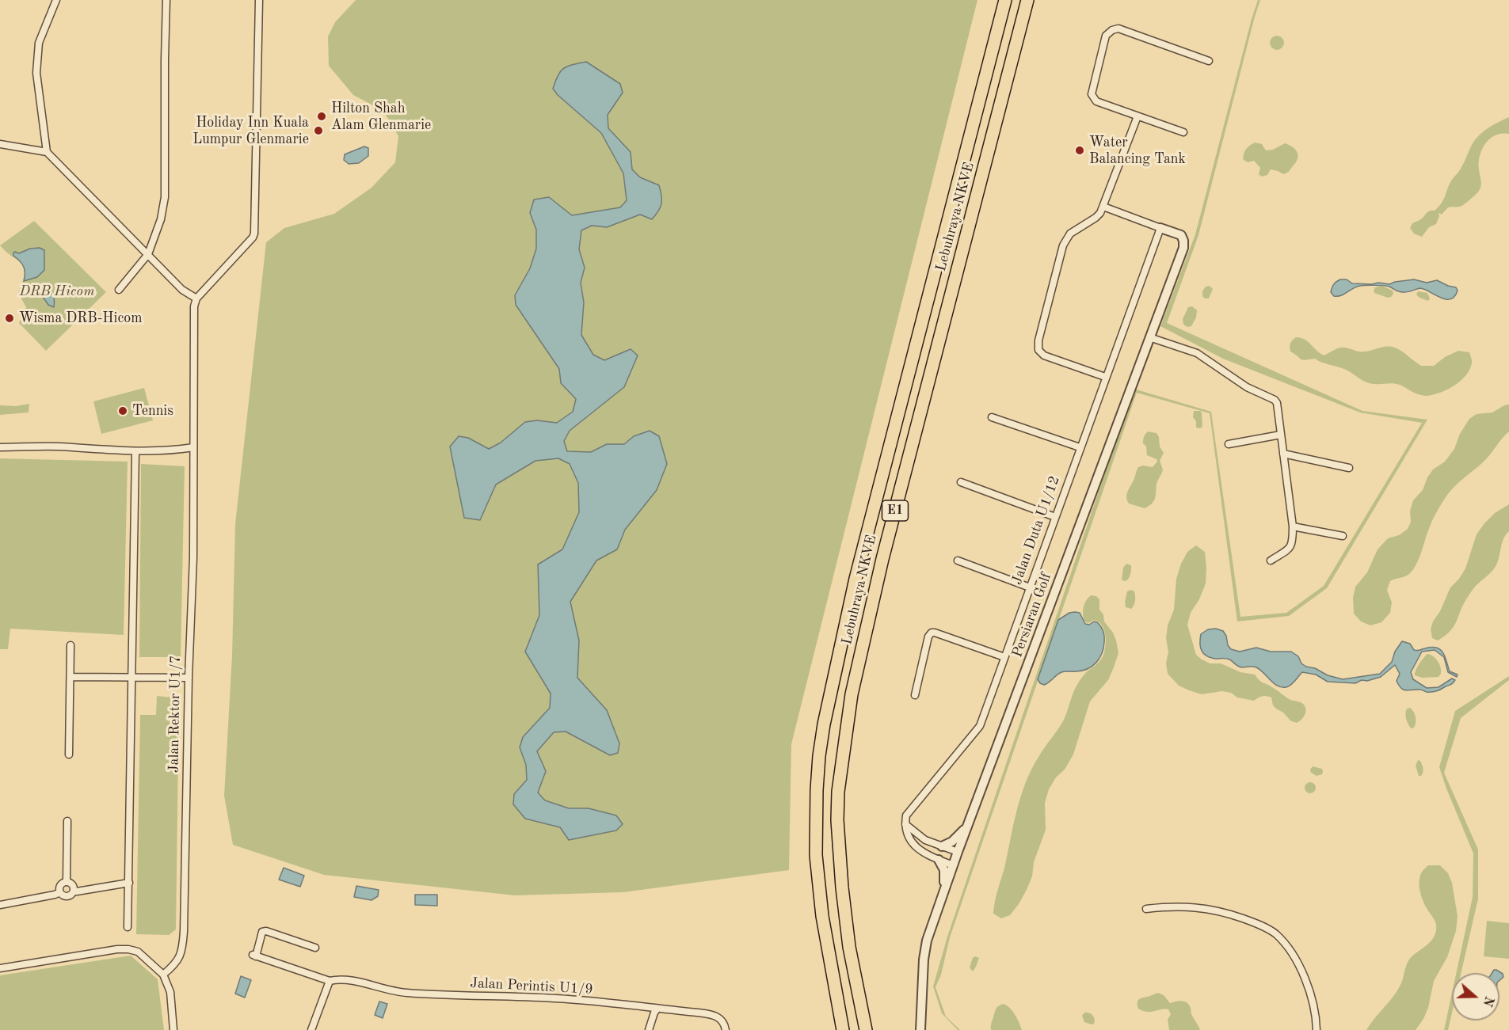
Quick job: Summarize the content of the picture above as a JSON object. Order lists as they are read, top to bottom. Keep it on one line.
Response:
{"streets":{"highway":["Lebuhraya NKVE","E1"],"street":["Jalan Duta U1/12","Persiaran Golf","Jalan Rektor U1/7","Jalan Perintis U1/9"]},"crossings":[["Jalan Duta U1/12","Persiaran Golf"]],"parks":["DRB Hicom"],"places":["Hilton Shah Alam Glenmarie","Holiday Inn Kuala Lumpur Glenmarie","Water Balancing Tank","Wisma DRB-Hicom","Tennis"],"north":"right"}
